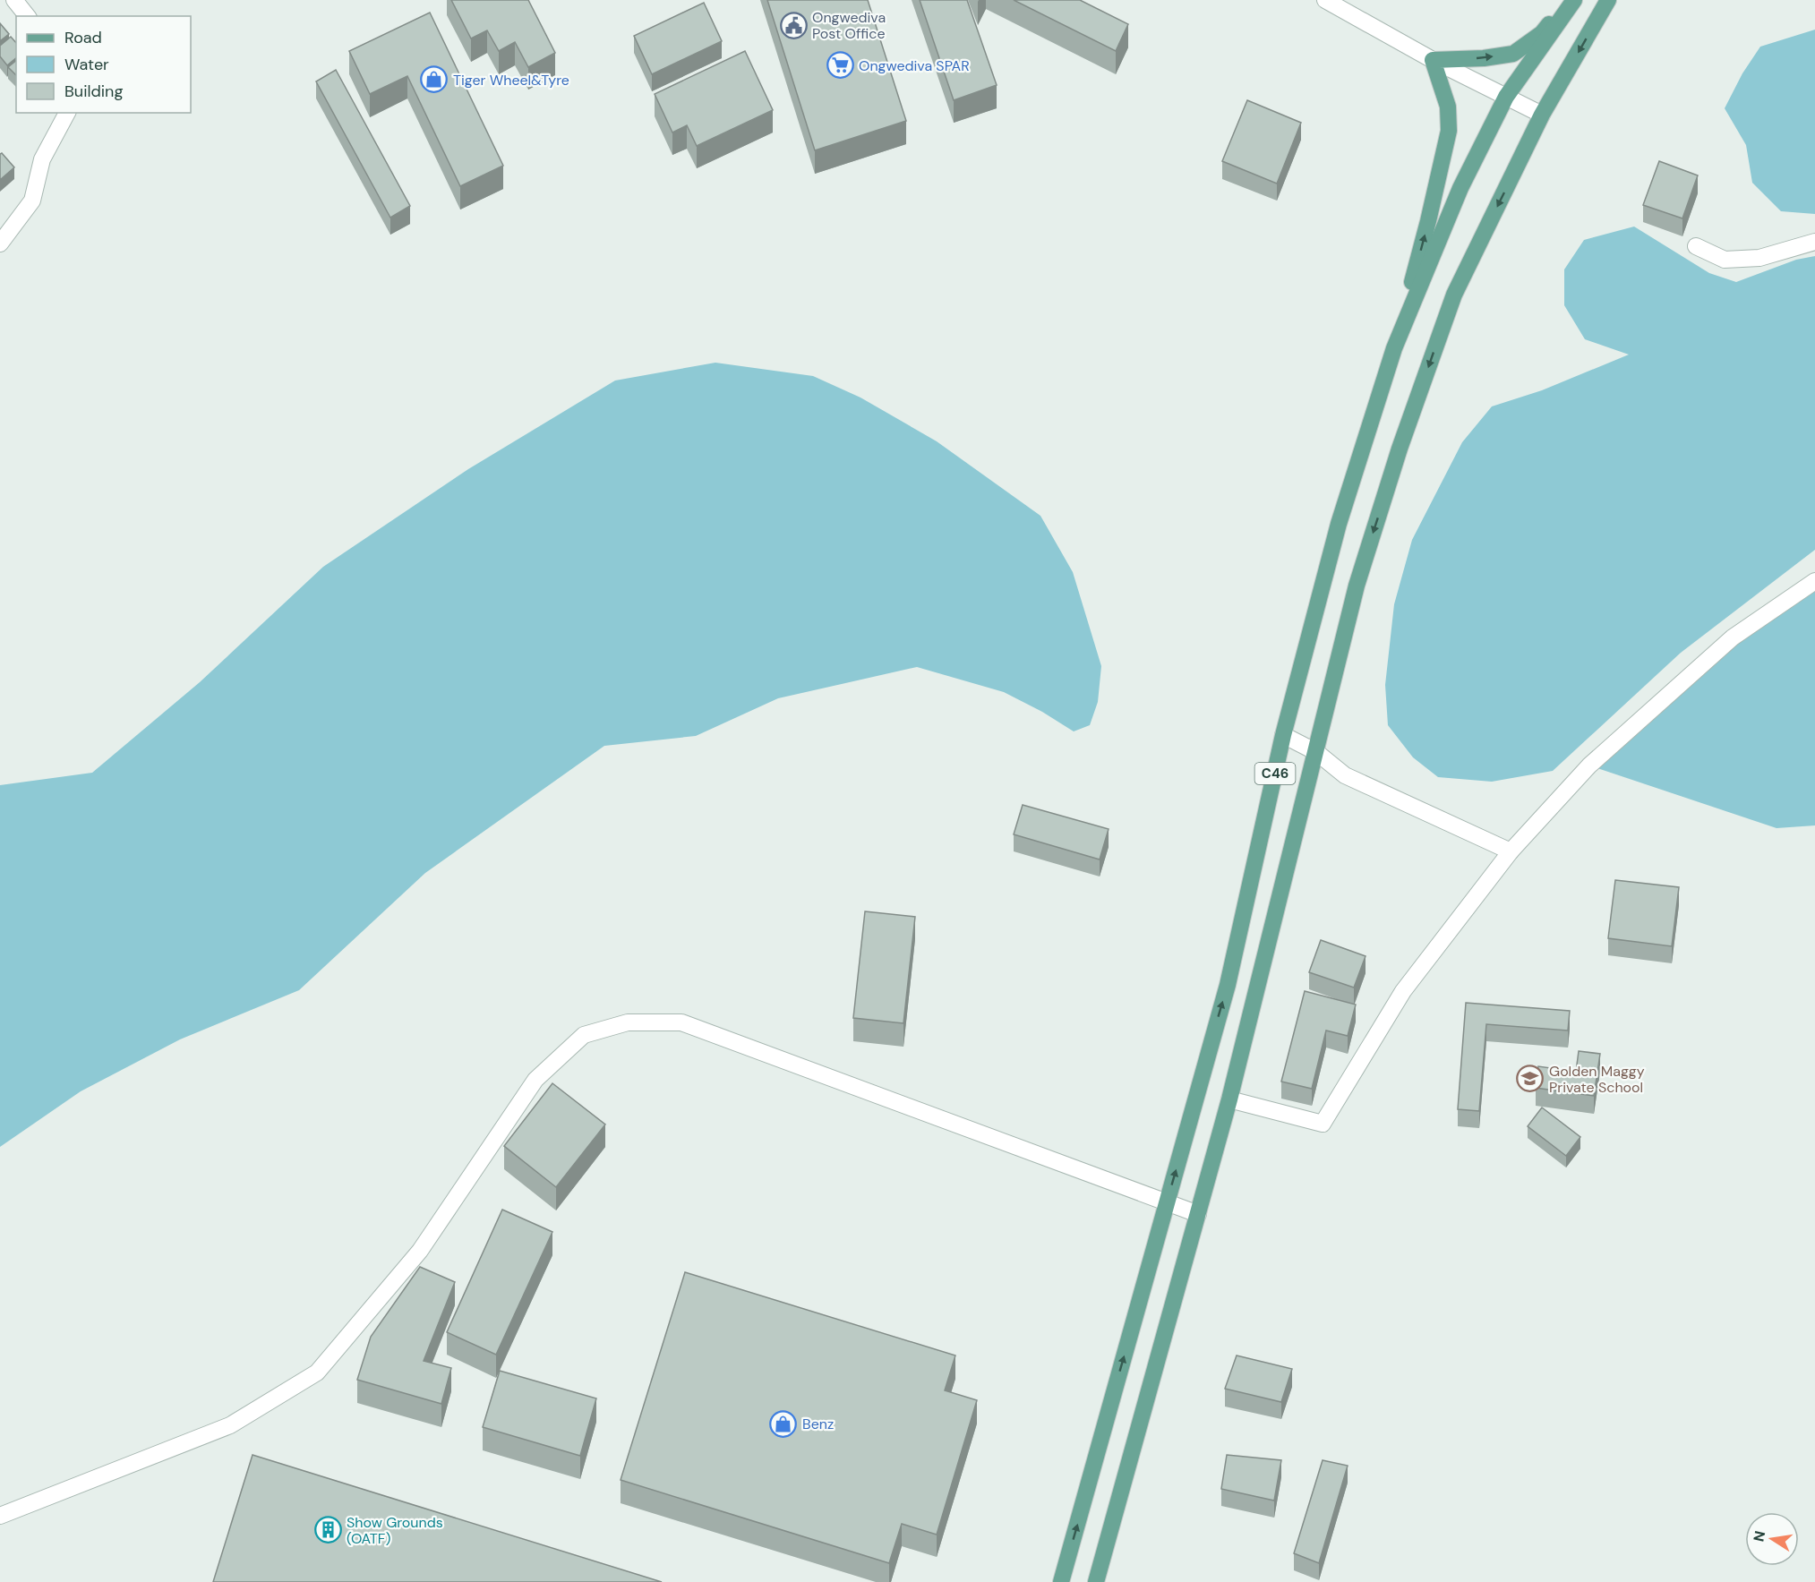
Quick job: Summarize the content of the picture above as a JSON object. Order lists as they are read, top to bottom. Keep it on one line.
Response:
{"streets":{"main road":["C46"]},"places":{"public building":["Ongwediva Post Office"],"supermarket":["Ongwediva SPAR"],"shop":["Tiger Wheel&Tyre","Benz"],"school or university":["Golden Maggy Private School"],"building":["Show Grounds (OATF)"]},"legend":["Road","Water","Building"],"north":"left"}
